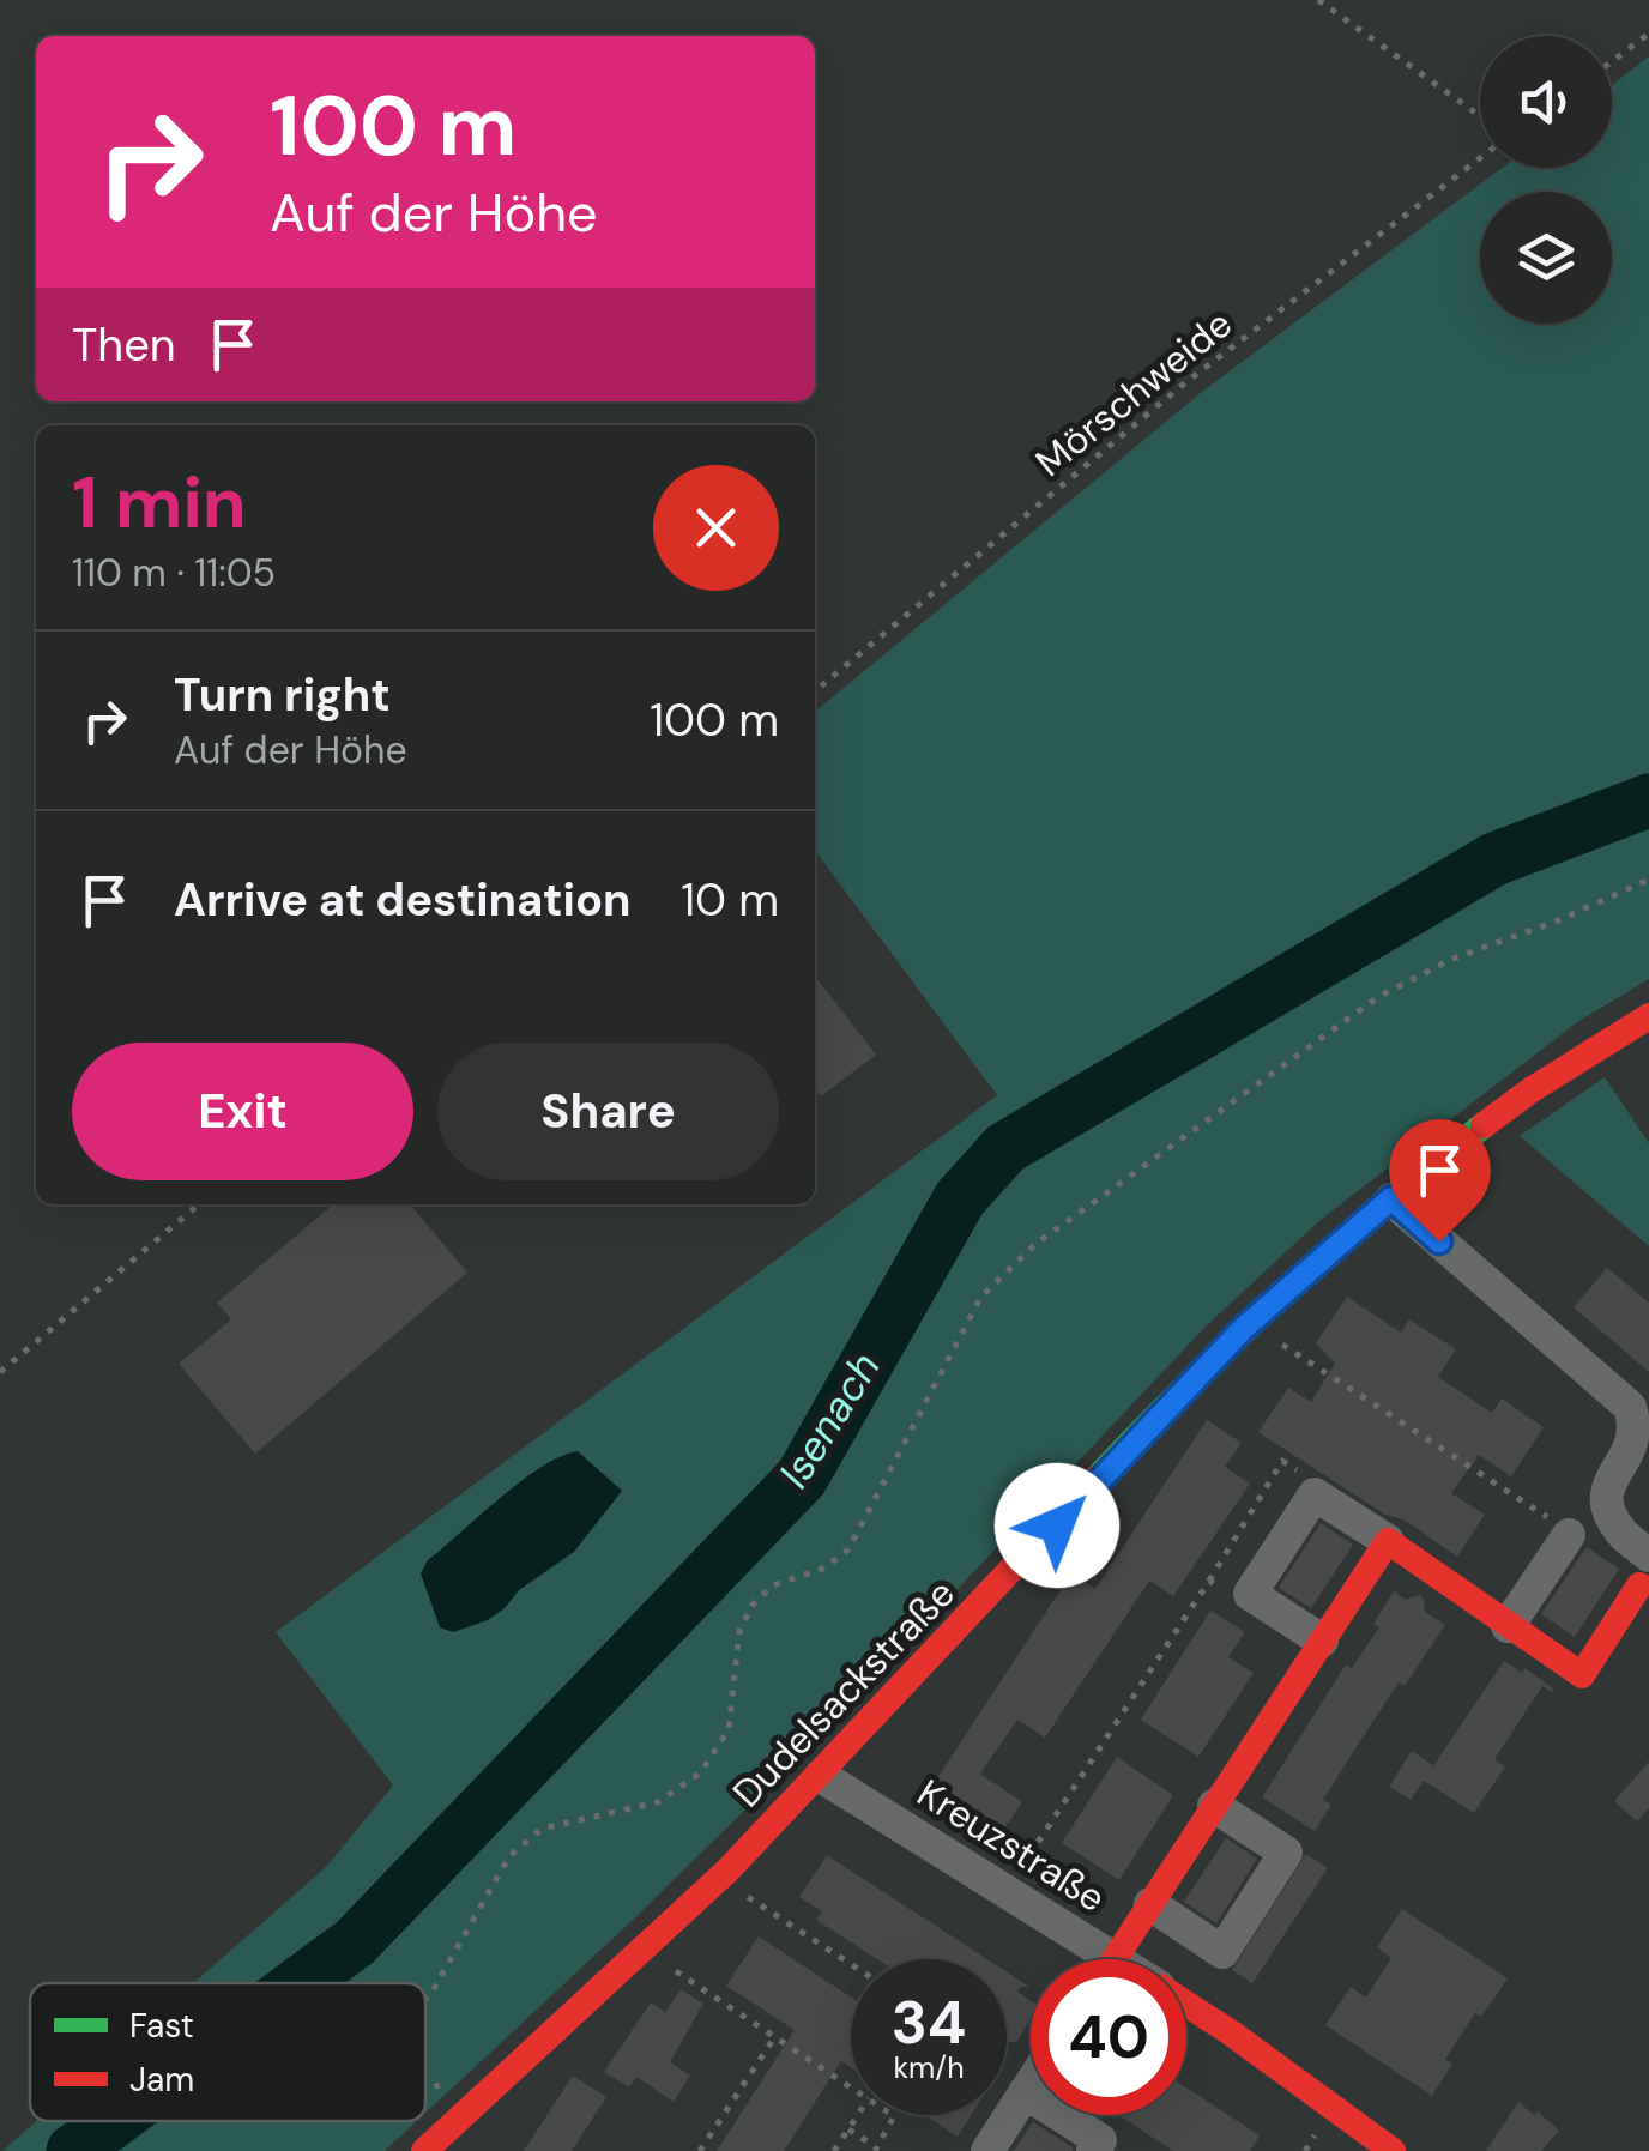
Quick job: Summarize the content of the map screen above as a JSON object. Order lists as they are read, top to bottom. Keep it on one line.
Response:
{"streets":{"street":["Dudelsackstraße","Kreuzstraße"],"path":["Mörschweide"]},"crossings":[["Dudelsackstraße","Kreuzstraße"]],"water":["Isenach"],"legend":["Fast","Jam"],"page":{"turn":["100 m","Auf der Höhe"],"then":"Then","heading":["1 min","110 m · 11:05"],"list":[{"name":"Turn right","note":"Auf der Höhe","value":"100 m"},{"name":"Arrive at destination","value":"10 m"}],"buttons":["Exit","Share"],"speed":"34 km/h","limit":"40"}}
